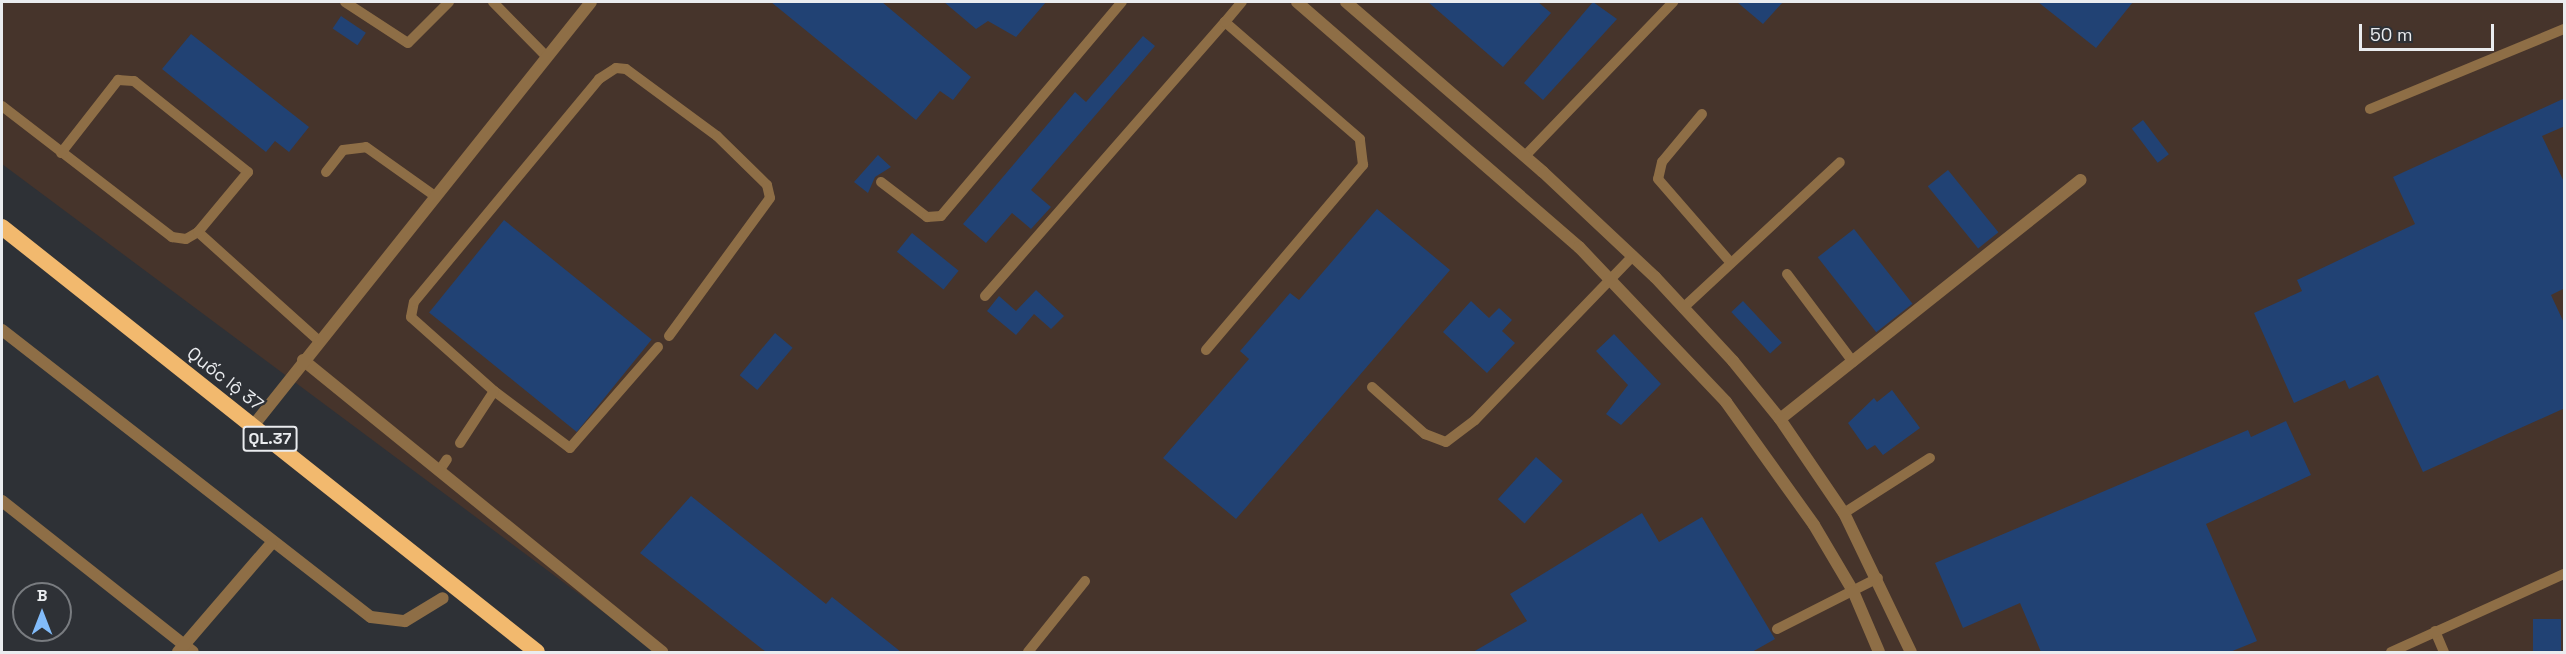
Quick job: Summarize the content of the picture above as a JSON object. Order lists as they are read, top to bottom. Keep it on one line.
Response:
{"streets":{"highway":["Quốc lộ 37","QL.37"]},"scale_bar":"50 m","north":"top"}
